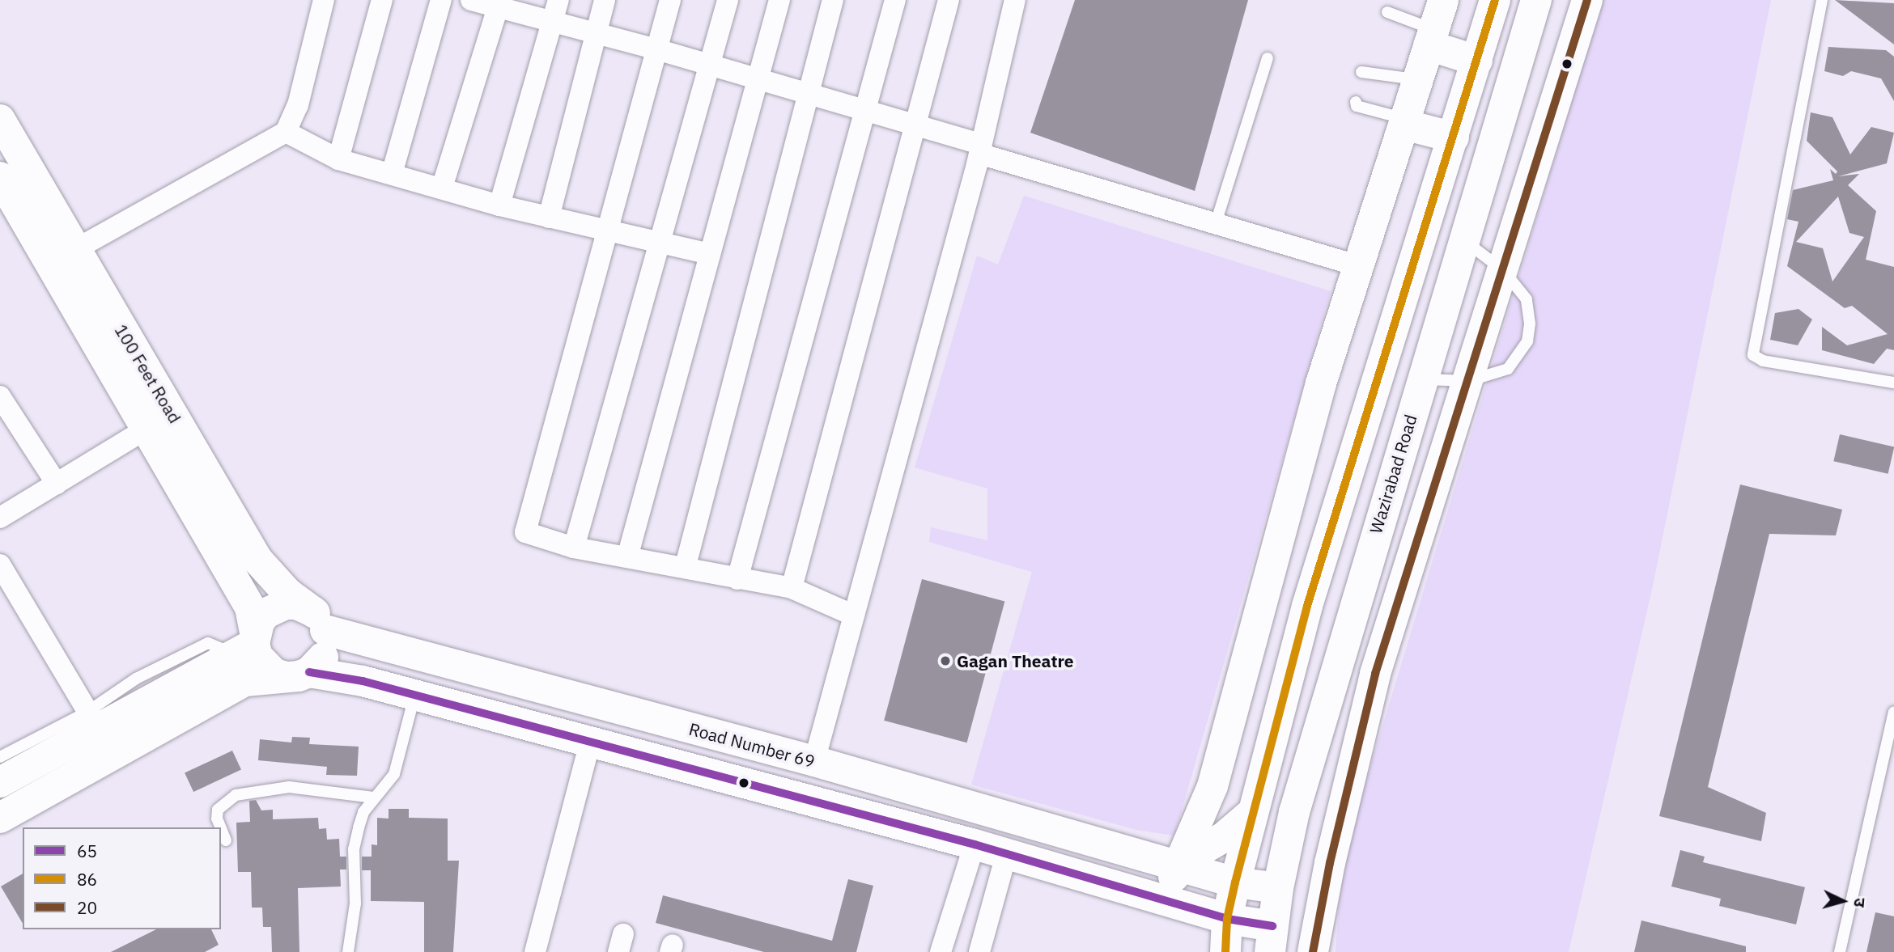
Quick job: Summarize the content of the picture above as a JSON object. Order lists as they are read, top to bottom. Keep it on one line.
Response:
{"streets":{"main road":["100 Feet Road","Wazirabad Road","Road Number 69"]},"crossings":[["100 Feet Road","Road Number 69"],["Wazirabad Road","Road Number 69"]],"places":["Gagan Theatre"],"lines":["transit line 86","transit line 20","transit line 65"],"legend":["65","86","20"],"north":"right"}
